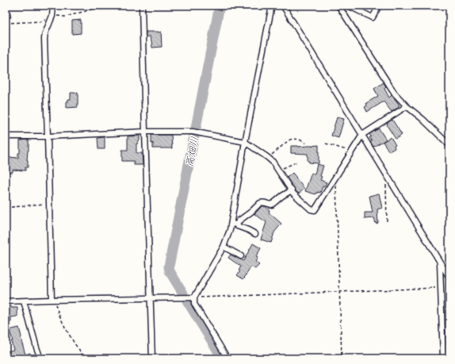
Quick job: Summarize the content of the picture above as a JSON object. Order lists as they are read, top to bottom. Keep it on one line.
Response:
{"water":["高畑川"]}
